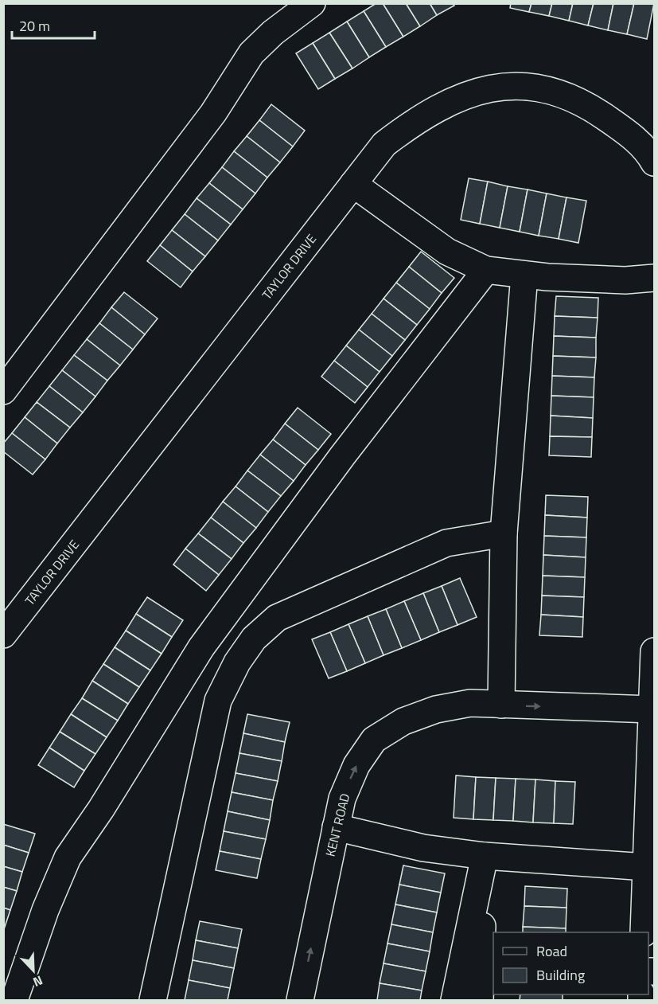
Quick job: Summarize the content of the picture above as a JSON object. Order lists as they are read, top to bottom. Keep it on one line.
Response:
{"streets":{"street":["TAYLOR DRIVE","KENT ROAD"]},"legend":["Road","Building"],"scale_bar":"20 m","north":"bottom right"}
